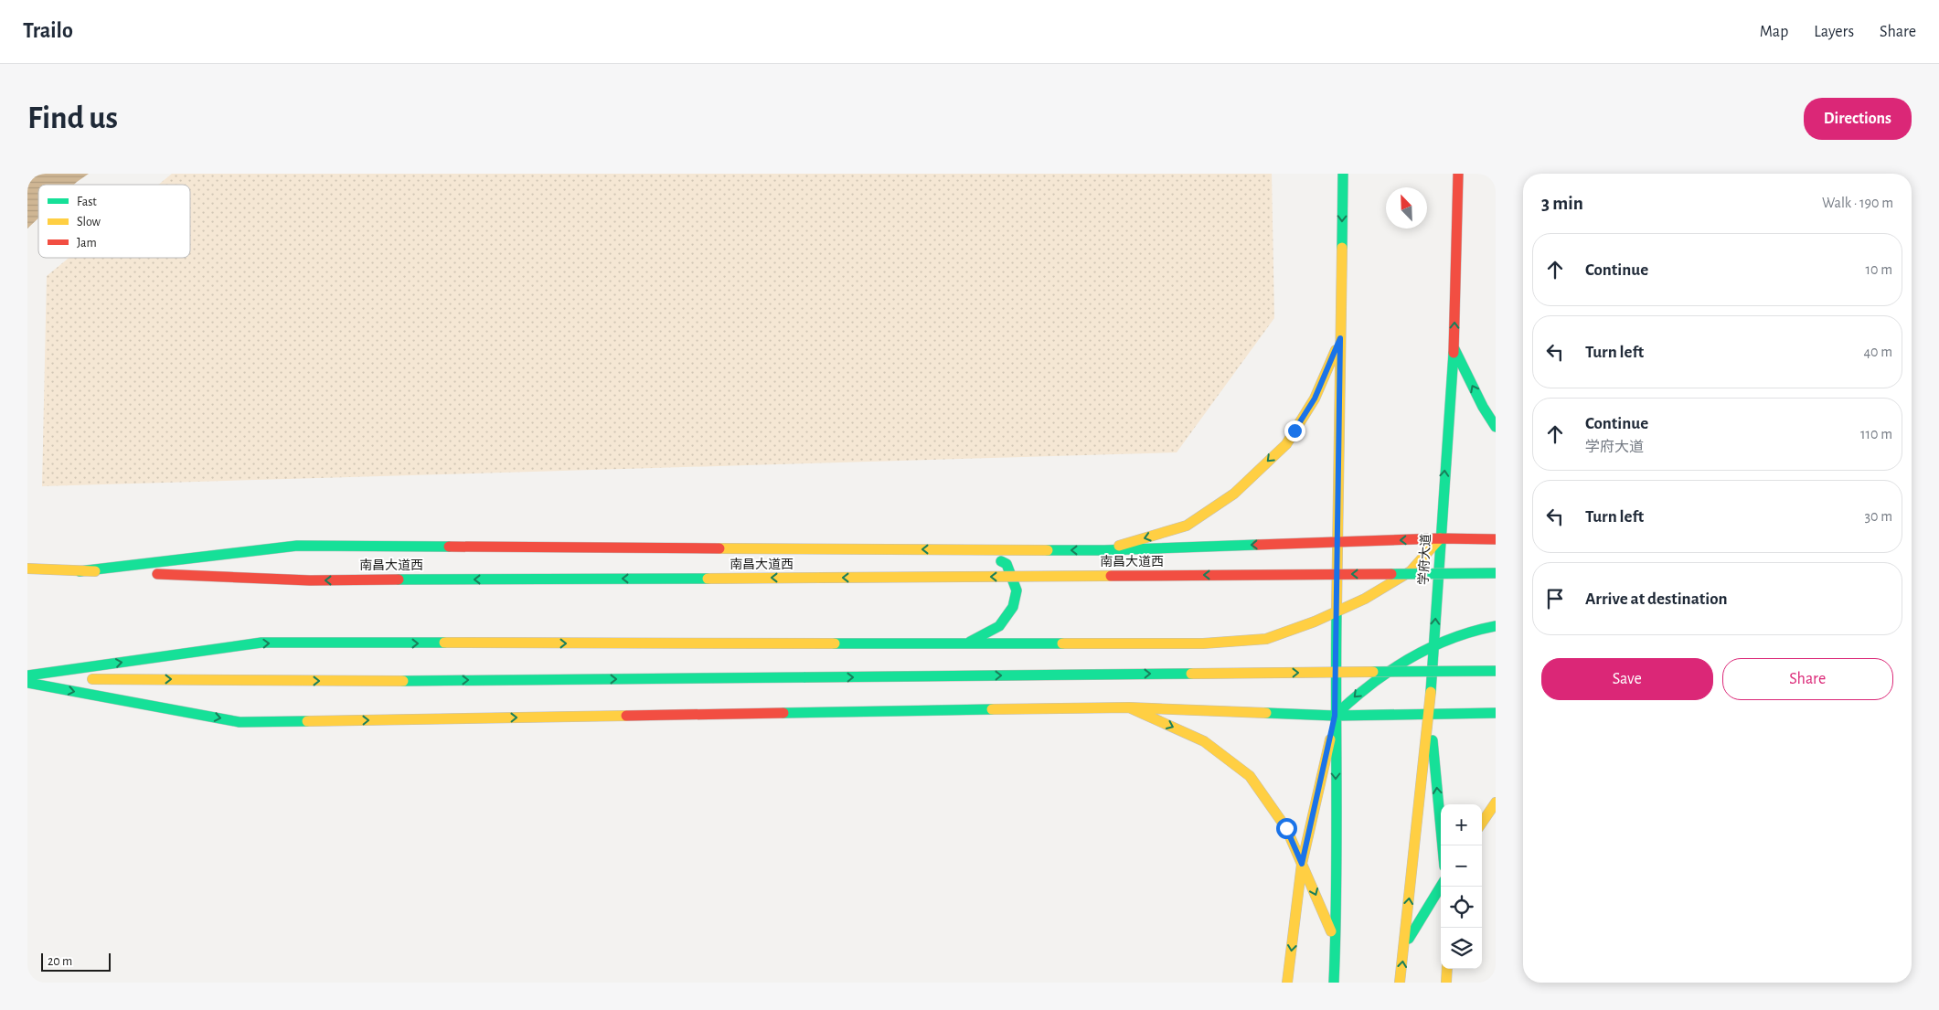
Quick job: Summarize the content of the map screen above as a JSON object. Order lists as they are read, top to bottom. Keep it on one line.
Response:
{"streets":{"main road":["学府大道","南昌大道西"]},"legend":["Fast","Slow","Jam"],"scale_bar":"20 m","north":"top left","page":{"header":"Trailo","nav":["Map","Layers","Share"],"buttons":["Directions",["Save","Share"]],"title":"Find us","heading":["3 min","Walk · 190 m"],"list":[["Continue","10 m"],["Turn left","40 m"],["Continue","学府大道","110 m"],["Turn left","30 m"],"Arrive at destination"],"map_buttons":["+","−"],"scale":"20 m"}}
